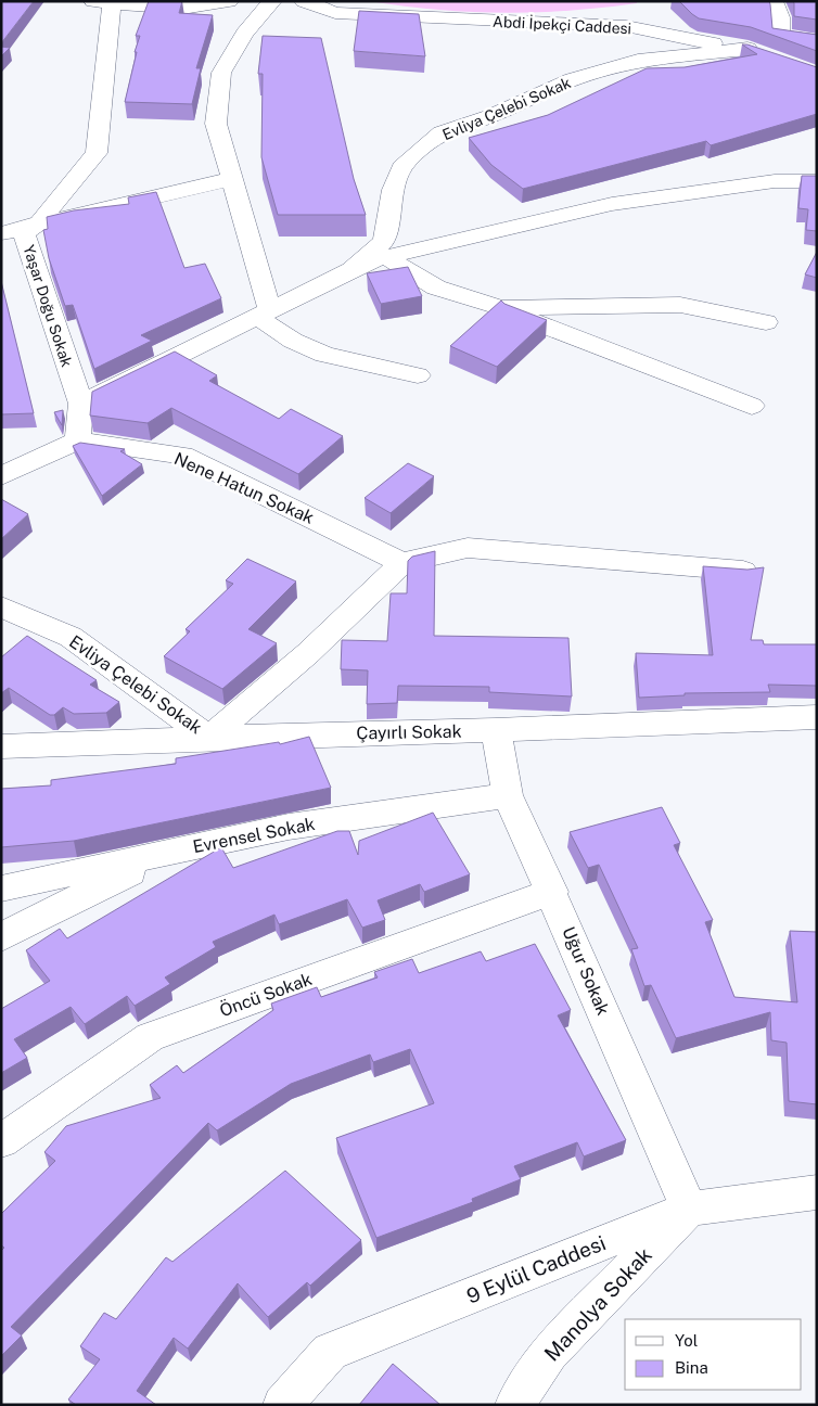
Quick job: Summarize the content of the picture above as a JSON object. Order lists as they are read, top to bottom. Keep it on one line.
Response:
{"streets":{"street":["Abdi İpekçi Caddesi","Evliya Çelebi Sokak","Yaşar Doğu Sokak","Nene Hatun Sokak","Çayırlı Sokak","Evrensel Sokak","Uğur Sokak","Öncü Sokak","9 Eylül Caddesi","Manolya Sokak"]},"crossings":[["Abdi İpekçi Caddesi","Evliya Çelebi Sokak"],["Evliya Çelebi Sokak","Yaşar Doğu Sokak"],["Evliya Çelebi Sokak","Çayırlı Sokak"],["Yaşar Doğu Sokak","Nene Hatun Sokak"],["Çayırlı Sokak","Uğur Sokak"],["Evrensel Sokak","Uğur Sokak"],["Uğur Sokak","Öncü Sokak"],["Uğur Sokak","9 Eylül Caddesi"],["Uğur Sokak","Manolya Sokak"],["9 Eylül Caddesi","Manolya Sokak"]],"legend":["Yol","Bina"]}
